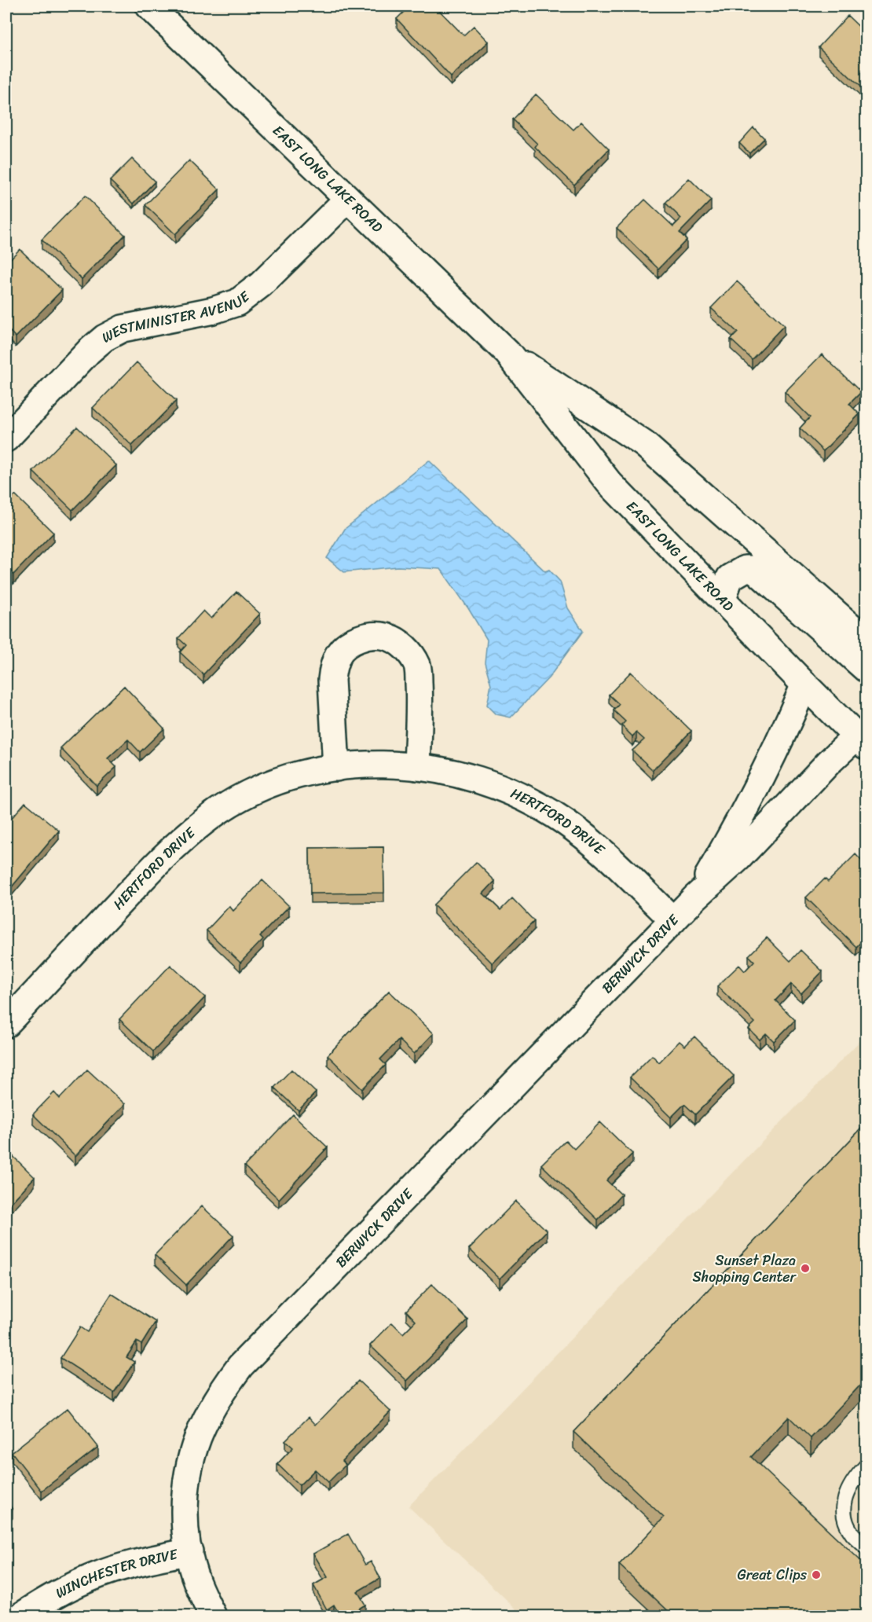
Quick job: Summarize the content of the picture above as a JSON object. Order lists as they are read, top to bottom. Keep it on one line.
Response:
{"streets":{"street":["EAST LONG LAKE ROAD","WESTMINISTER AVENUE","HERTFORD DRIVE","BERWYCK DRIVE","WINCHESTER DRIVE"]},"crossings":[["EAST LONG LAKE ROAD","WESTMINISTER AVENUE"],["EAST LONG LAKE ROAD","BERWYCK DRIVE"],["HERTFORD DRIVE","BERWYCK DRIVE"],["BERWYCK DRIVE","WINCHESTER DRIVE"]],"places":["Sunset Plaza Shopping Center","Great Clips"]}
